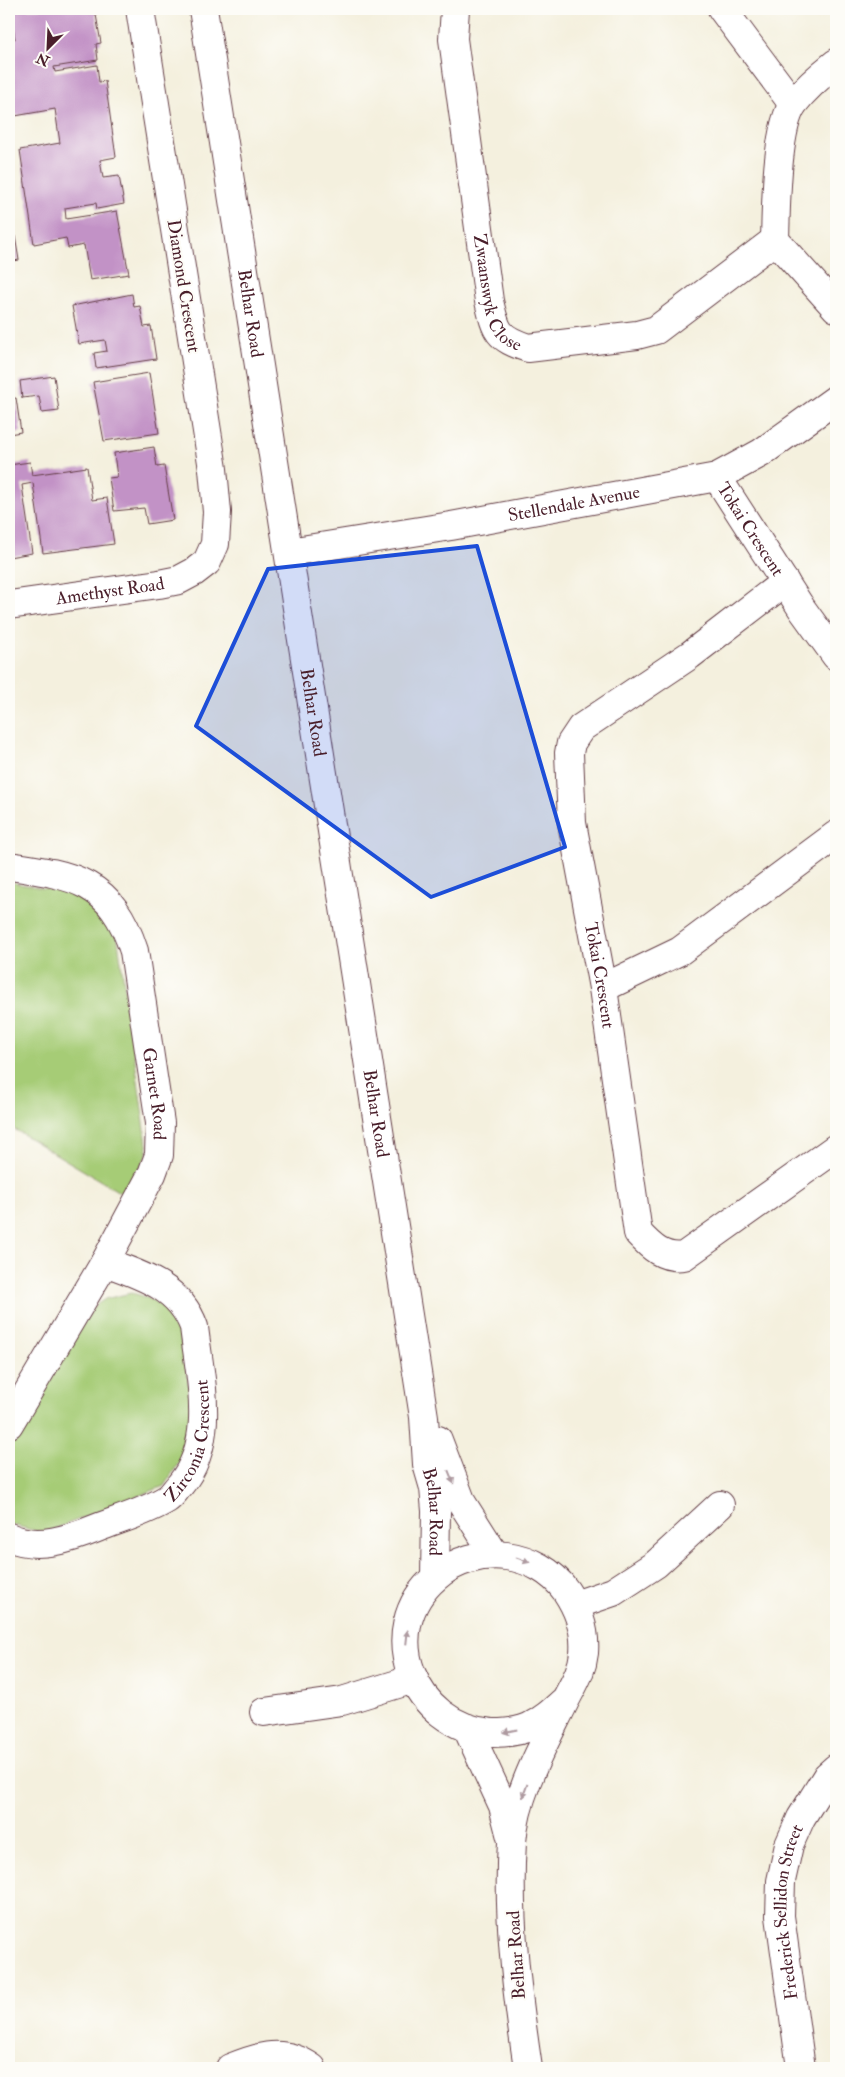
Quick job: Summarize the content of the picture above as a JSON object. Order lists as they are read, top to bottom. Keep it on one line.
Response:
{"streets":{"street":["Diamond Crescent","Zwaanswyk Close","Belhar Road","Stellendale Avenue","Tokai Crescent","Amethyst Road","Garnet Road","Zirconia Crescent","Frederick Sellidon Street"]},"crossings":[["Diamond Crescent","Amethyst Road"],["Belhar Road","Stellendale Avenue"],["Stellendale Avenue","Tokai Crescent"],["Garnet Road","Zirconia Crescent"]],"north":"bottom left"}
